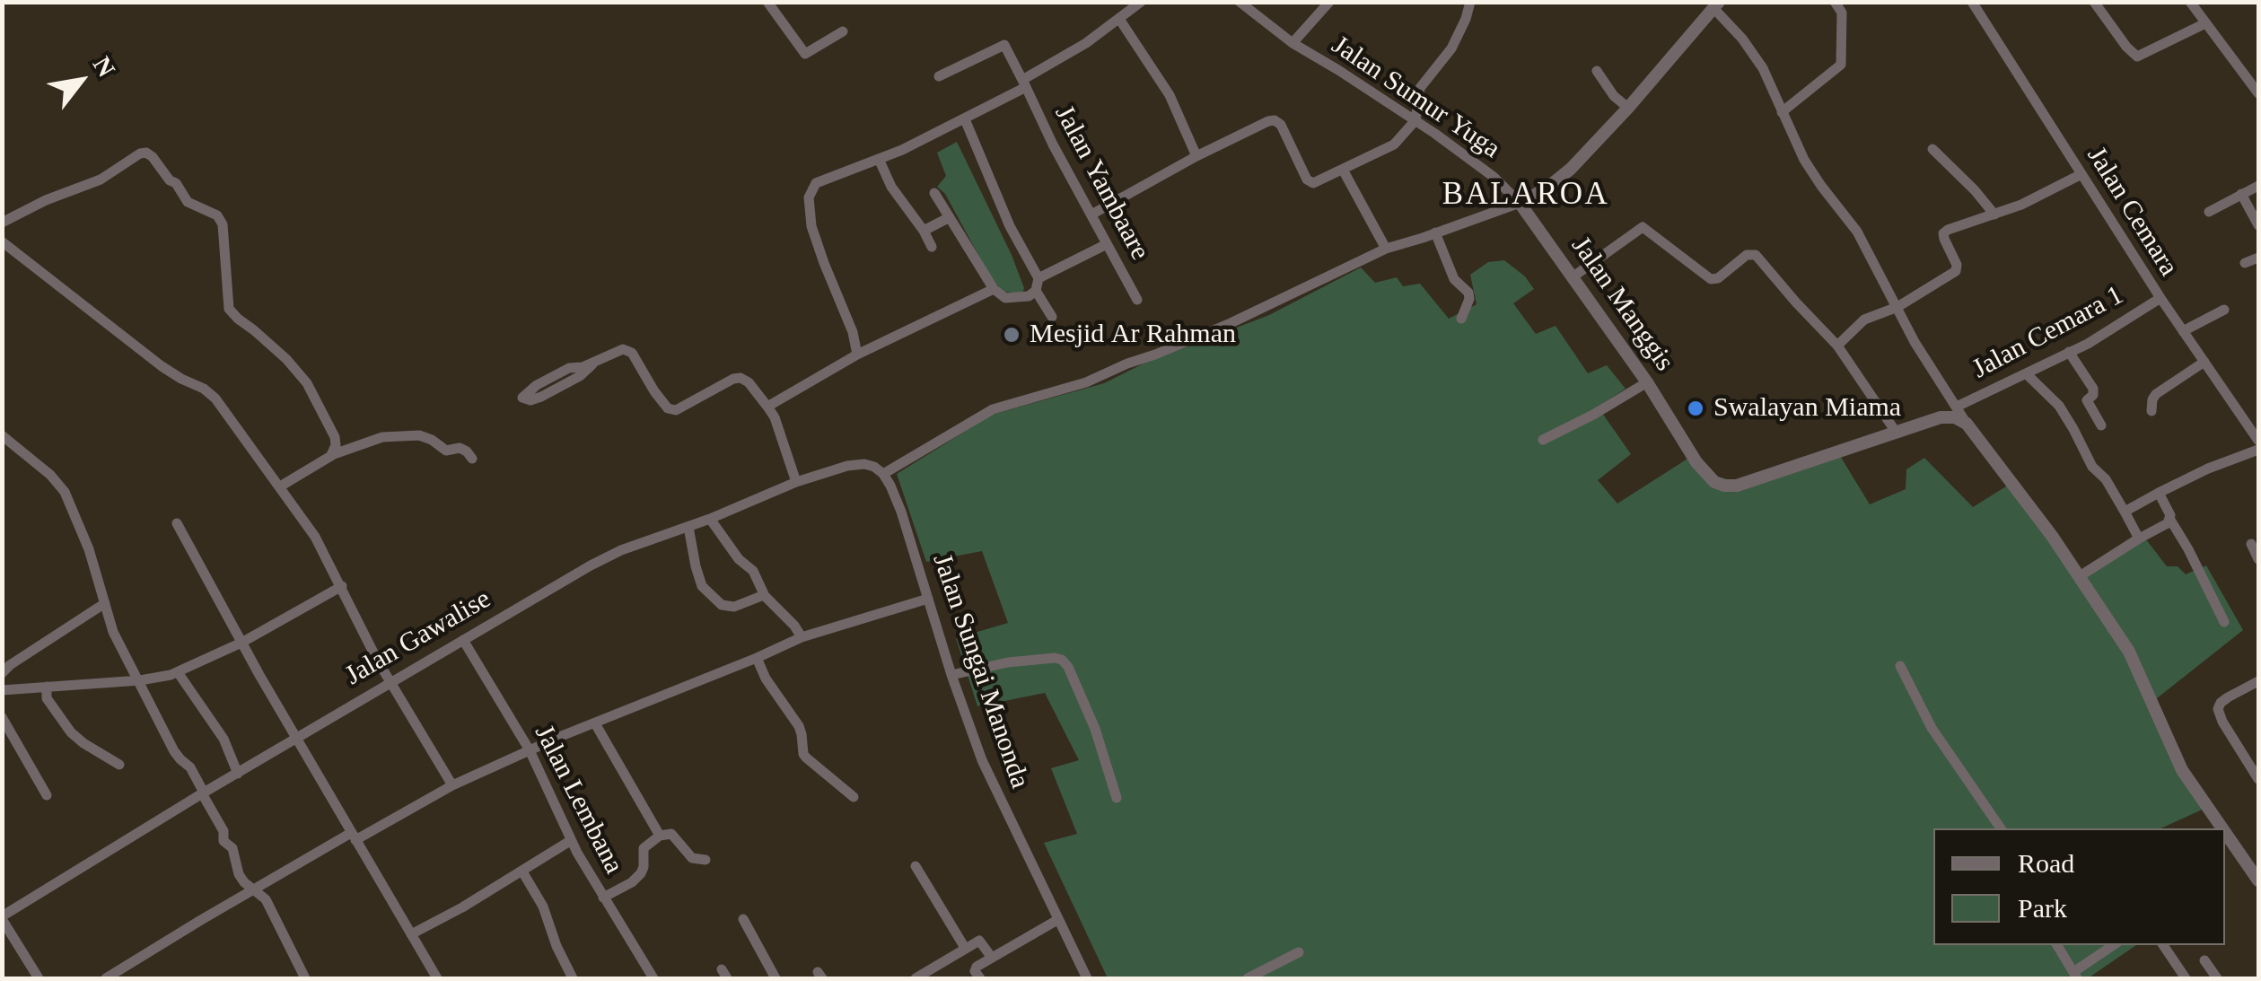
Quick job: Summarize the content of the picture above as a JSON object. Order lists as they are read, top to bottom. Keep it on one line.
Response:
{"streets":{"street":["Jalan Sumur Yuga","Jalan Yambaare","Jalan Cemara","Jalan Manggis","Jalan Cemara 1","Jalan Gawalise","Jalan Sungai Manonda","Jalan Lembana"]},"crossings":[["Jalan Sumur Yuga","Jalan Manggis"],["Jalan Cemara","Jalan Cemara 1"],["Jalan Gawalise","Jalan Sungai Manonda"],["Jalan Gawalise","Jalan Lembana"]],"districts":["BALAROA"],"places":["Mesjid Ar Rahman","Swalayan Miama"],"legend":["Road","Park"],"north":"top right"}
